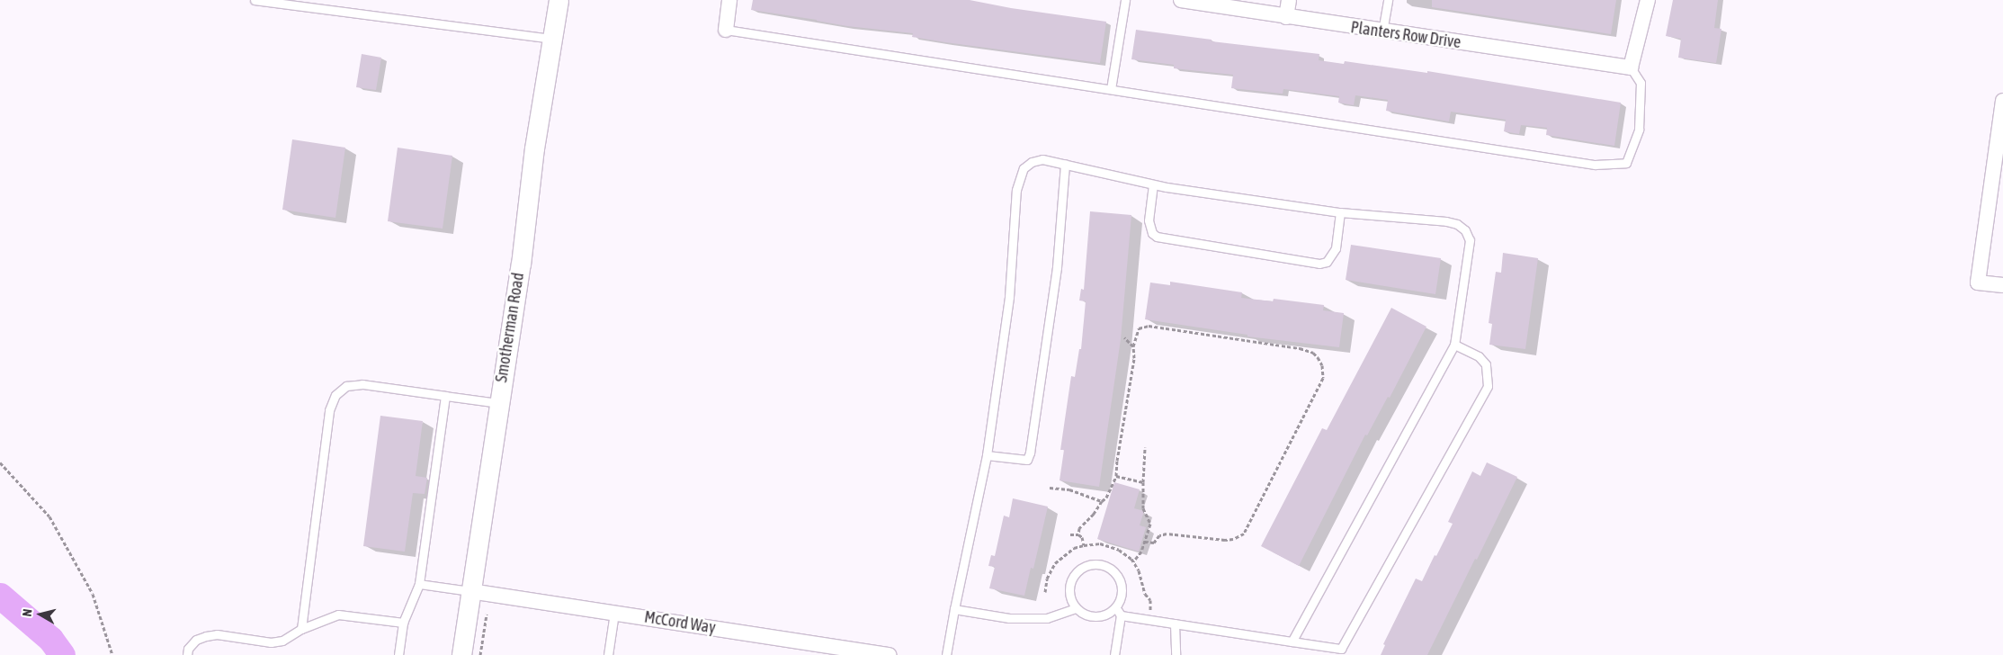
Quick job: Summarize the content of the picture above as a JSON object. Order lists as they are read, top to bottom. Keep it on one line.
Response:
{"streets":{"street":["Planters Row Drive","Smotherman Road","McCord Way"]},"crossings":[["Smotherman Road","McCord Way"]],"north":"left"}
